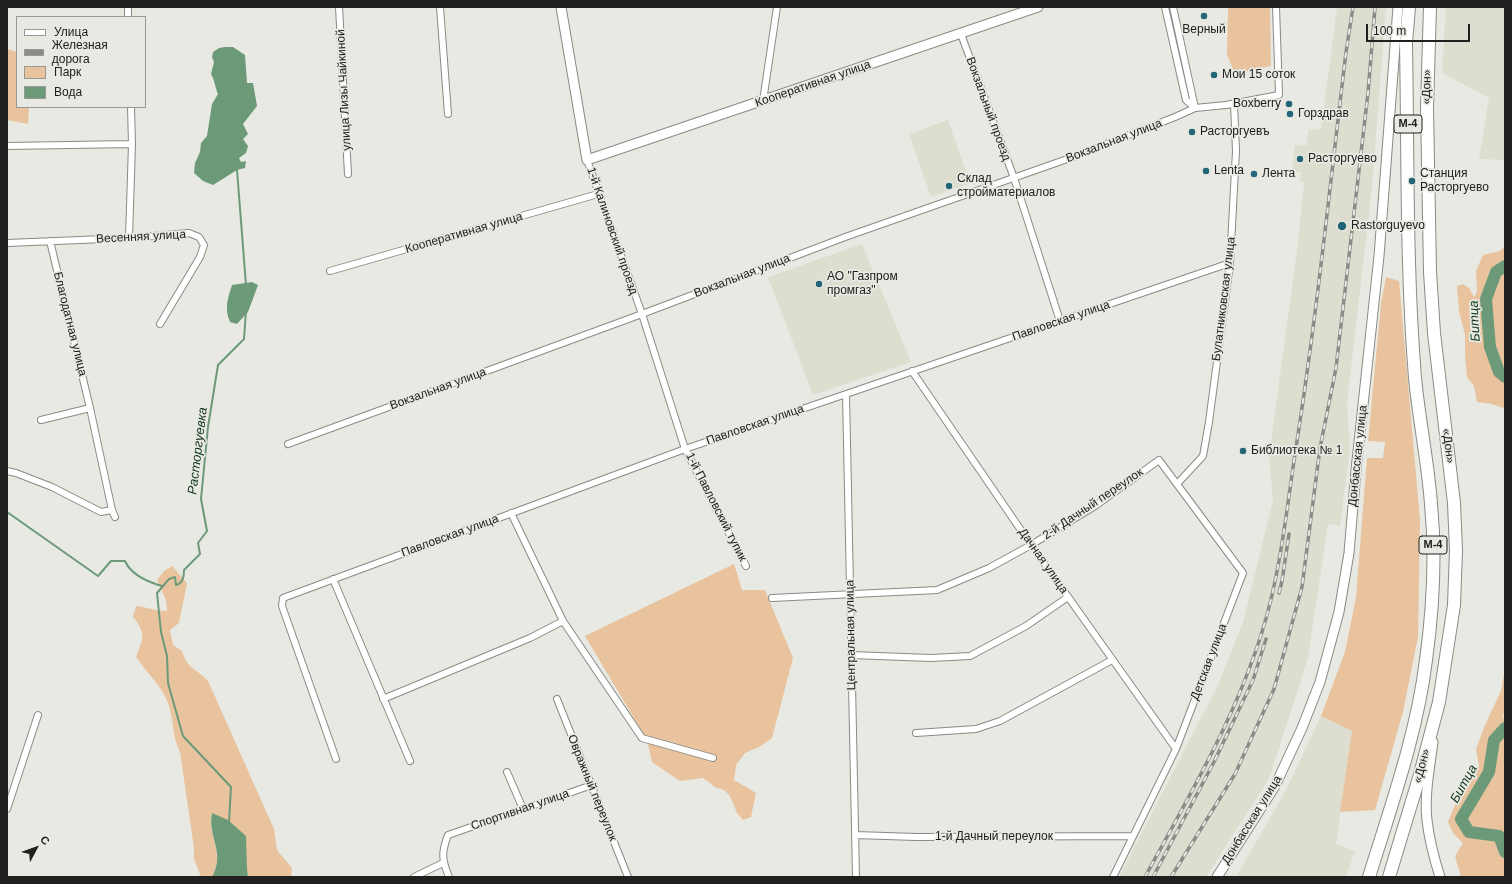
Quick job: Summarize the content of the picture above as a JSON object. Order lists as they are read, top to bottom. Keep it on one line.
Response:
{"streets":{"highway":["«Дон»","М-4"],"street":["Кооперативная улица","улица Лизы Чайкиной","Вокзальный проезд","Вокзальная улица","1-й Калиновский проезд","Весенняя улица","Булатниковская улица","Павловская улица","Благодатная улица","Донбасская улица","2-й Дачный переулок","1-й Павловский тупик","Дачная улица","Центральная улица","Детская улица","Овражный переулок","Спортивная улица","1-й Дачный переулок"]},"crossings":[["Кооперативная улица","Вокзальный проезд"],["Кооперативная улица","1-й Калиновский проезд"],["Вокзальный проезд","Вокзальная улица"],["Вокзальный проезд","Павловская улица"],["Вокзальная улица","1-й Калиновский проезд"],["1-й Калиновский проезд","Павловская улица"],["1-й Калиновский проезд","1-й Павловский тупик"],["Весенняя улица","Благодатная улица"],["Булатниковская улица","Павловская улица"],["Булатниковская улица","Детская улица"],["Павловская улица","1-й Павловский тупик"],["Павловская улица","Дачная улица"],["Павловская улица","Центральная улица"],["2-й Дачный переулок","Дачная улица"],["2-й Дачный переулок","Центральная улица"],["2-й Дачный переулок","Детская улица"],["Дачная улица","Детская улица"],["Центральная улица","1-й Дачный переулок"],["Детская улица","1-й Дачный переулок"],["Овражный переулок","Спортивная улица"]],"water":["Битца","Расторгуевка"],"places":["Верный","Мои 15 соток","Boxberry","Горздрав","Расторгуевъ","Расторгуево","Lenta","Лента","Станция Расторгуево","Склад стройматериалов","Rastorguyevo","АО \"Газпром промгаз\"","Библиотека № 1"],"legend":["Улица","Железная дорога","Парк","Вода"],"scale_bar":"100 m","north":"top right"}
